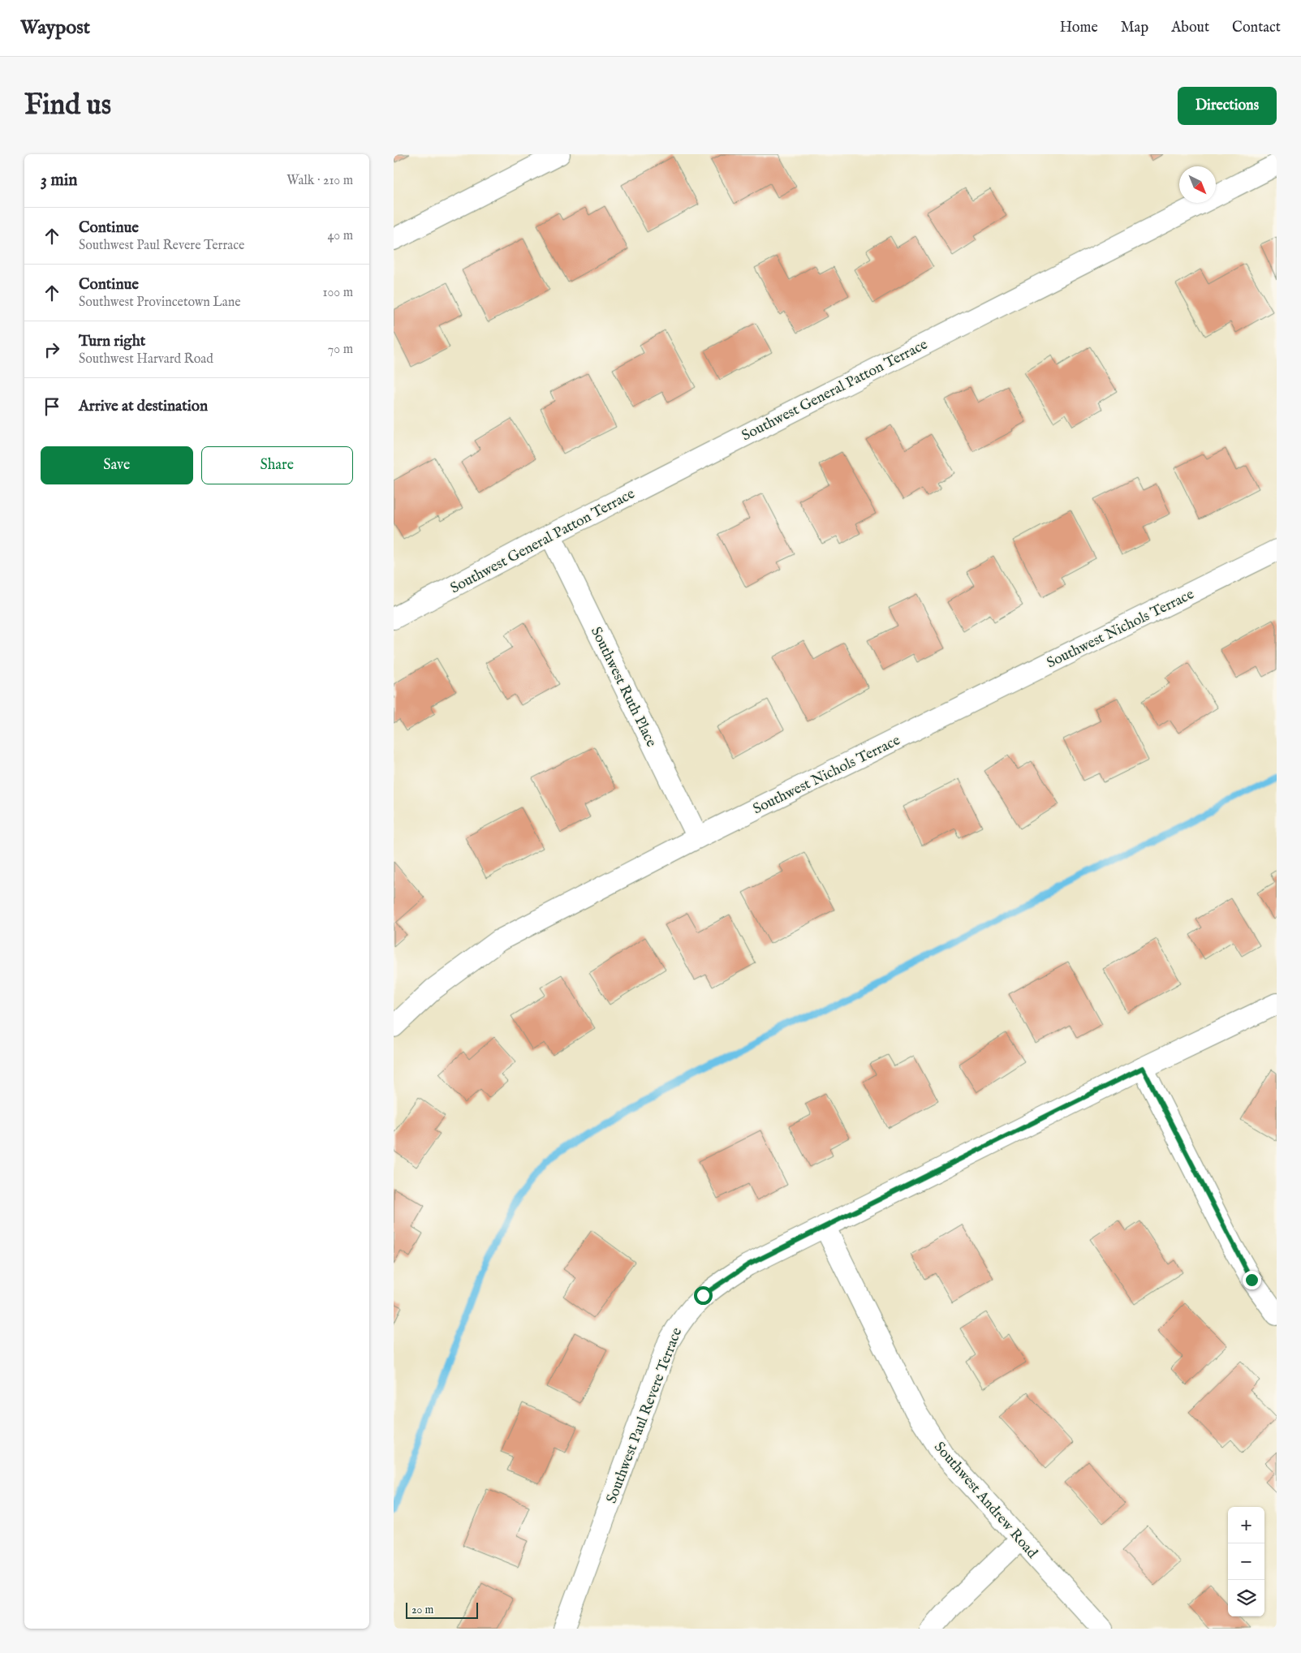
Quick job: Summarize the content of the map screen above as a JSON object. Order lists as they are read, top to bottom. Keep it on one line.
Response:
{"streets":{"street":["Southwest General Patton Terrace","Southwest Nichols Terrace","Southwest Ruth Place","Southwest Paul Revere Terrace","Southwest Andrew Road"]},"crossings":[["Southwest General Patton Terrace","Southwest Ruth Place"],["Southwest Nichols Terrace","Southwest Ruth Place"],["Southwest Paul Revere Terrace","Southwest Andrew Road"]],"scale_bar":"20 m","north":"bottom right","page":{"header":"Waypost","nav":["Home","Map","About","Contact"],"buttons":["Directions",["Save","Share"]],"title":"Find us","heading":["3 min","Walk · 210 m"],"list":[["Continue","Southwest Paul Revere Terrace","40 m"],["Continue","Southwest Provincetown Lane","100 m"],["Turn right","Southwest Harvard Road","70 m"],"Arrive at destination"],"map_buttons":["+","−"],"scale":"20 m"}}
